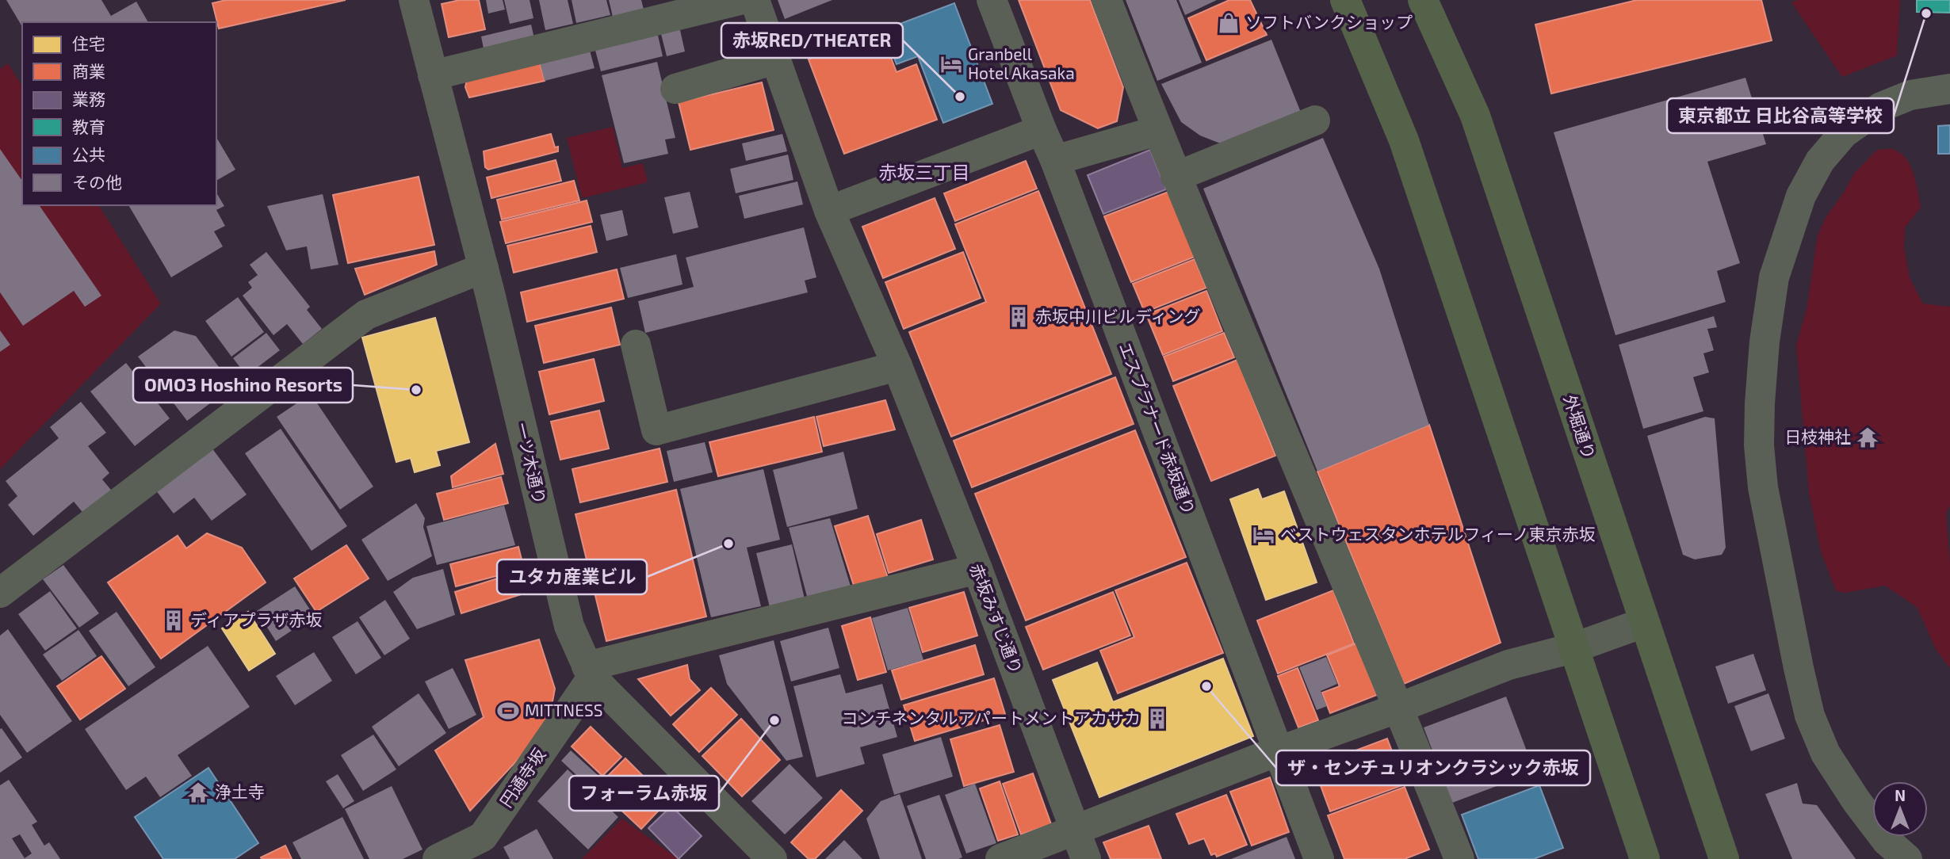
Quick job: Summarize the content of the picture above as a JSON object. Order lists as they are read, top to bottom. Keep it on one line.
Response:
{"streets":{"main road":["外堀通り"],"street":["エスプラナード赤坂通り","一ツ木通り","赤坂みすじ通り","円通寺坂"]},"crossings":[["一ツ木通り","円通寺坂"]],"districts":["赤坂三丁目"],"places":{"other":["東京都立 日比谷高等学校","赤坂RED/THEATER","OMO3 Hoshino Resorts","ユタカ産業ビル","ザ・センチュリオンクラシック赤坂","フォーラム赤坂"],"shop":["ソフトバンクショップ"],"hotel":["Granbell Hotel Akasaka","ベストウェスタンホテルフィーノ東京赤坂"],"building":["赤坂中川ビルディング","ディアプラザ赤坂","コンチネンタルアパートメントアカサカ"],"temple":["日枝神社","浄土寺"],"sports":["MITTNESS"]},"legend":["住宅","商業","業務","教育","公共","その他"],"north":"top"}
